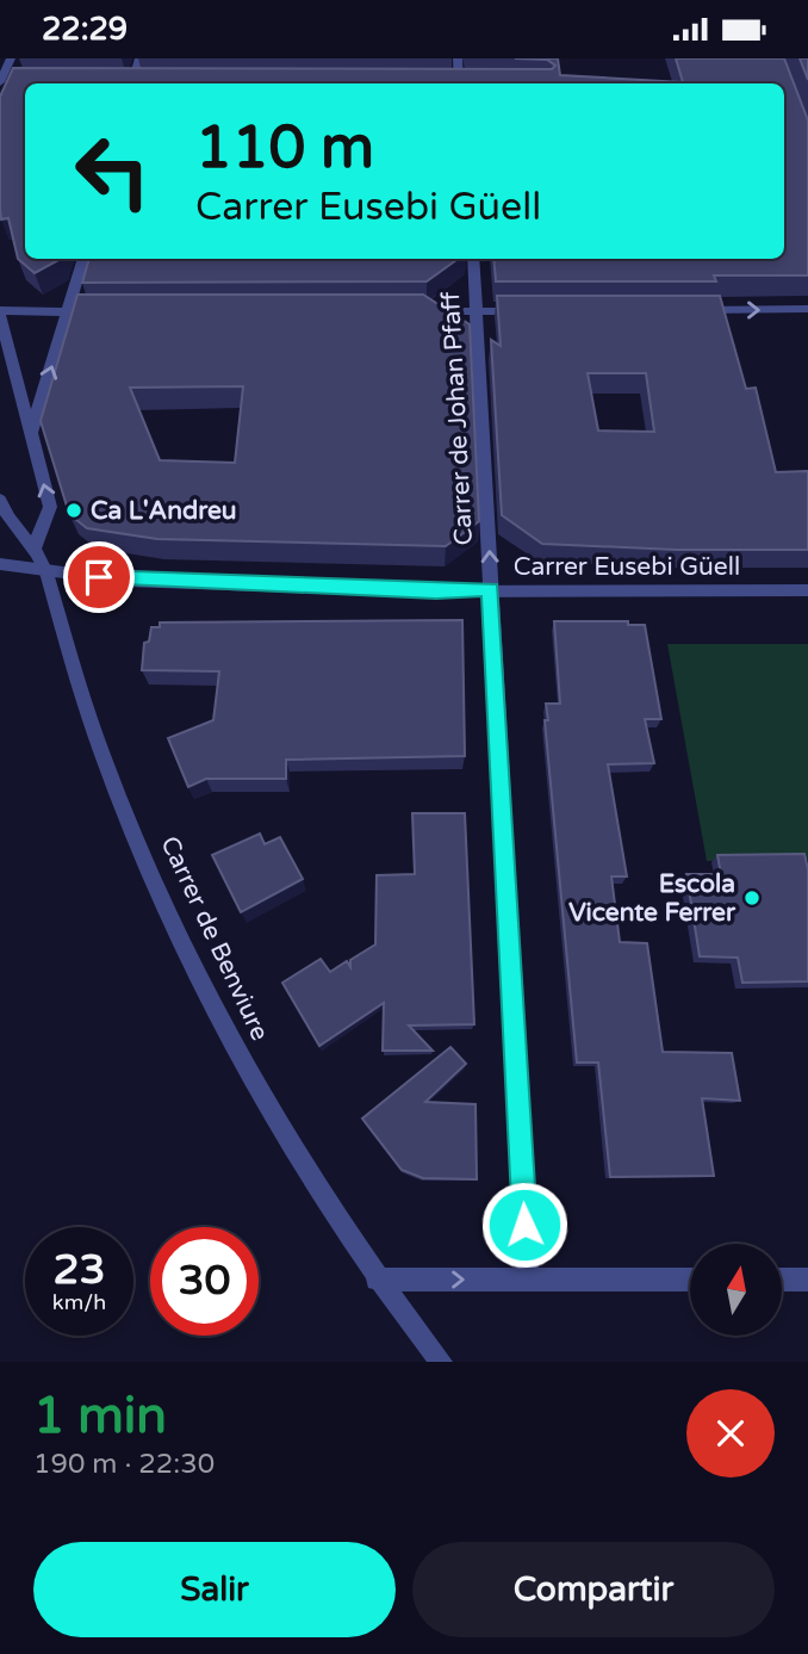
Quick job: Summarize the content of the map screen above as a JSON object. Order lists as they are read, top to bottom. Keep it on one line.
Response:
{"streets":{"street":["Carrer de Johan Pfaff","Carrer Eusebi Güell","Carrer de Benviure"]},"crossings":[["Carrer de Johan Pfaff","Carrer Eusebi Güell"],["Carrer Eusebi Güell","Carrer de Benviure"]],"places":["Ca L'Andreu","Escola Vicente Ferrer"],"north":"top","page":{"status":"22:29","turn":["110 m","Carrer Eusebi Güell"],"speed":"23 km/h","limit":"30","heading":["1 min","190 m · 22:30"],"buttons":["Salir","Compartir"]}}
